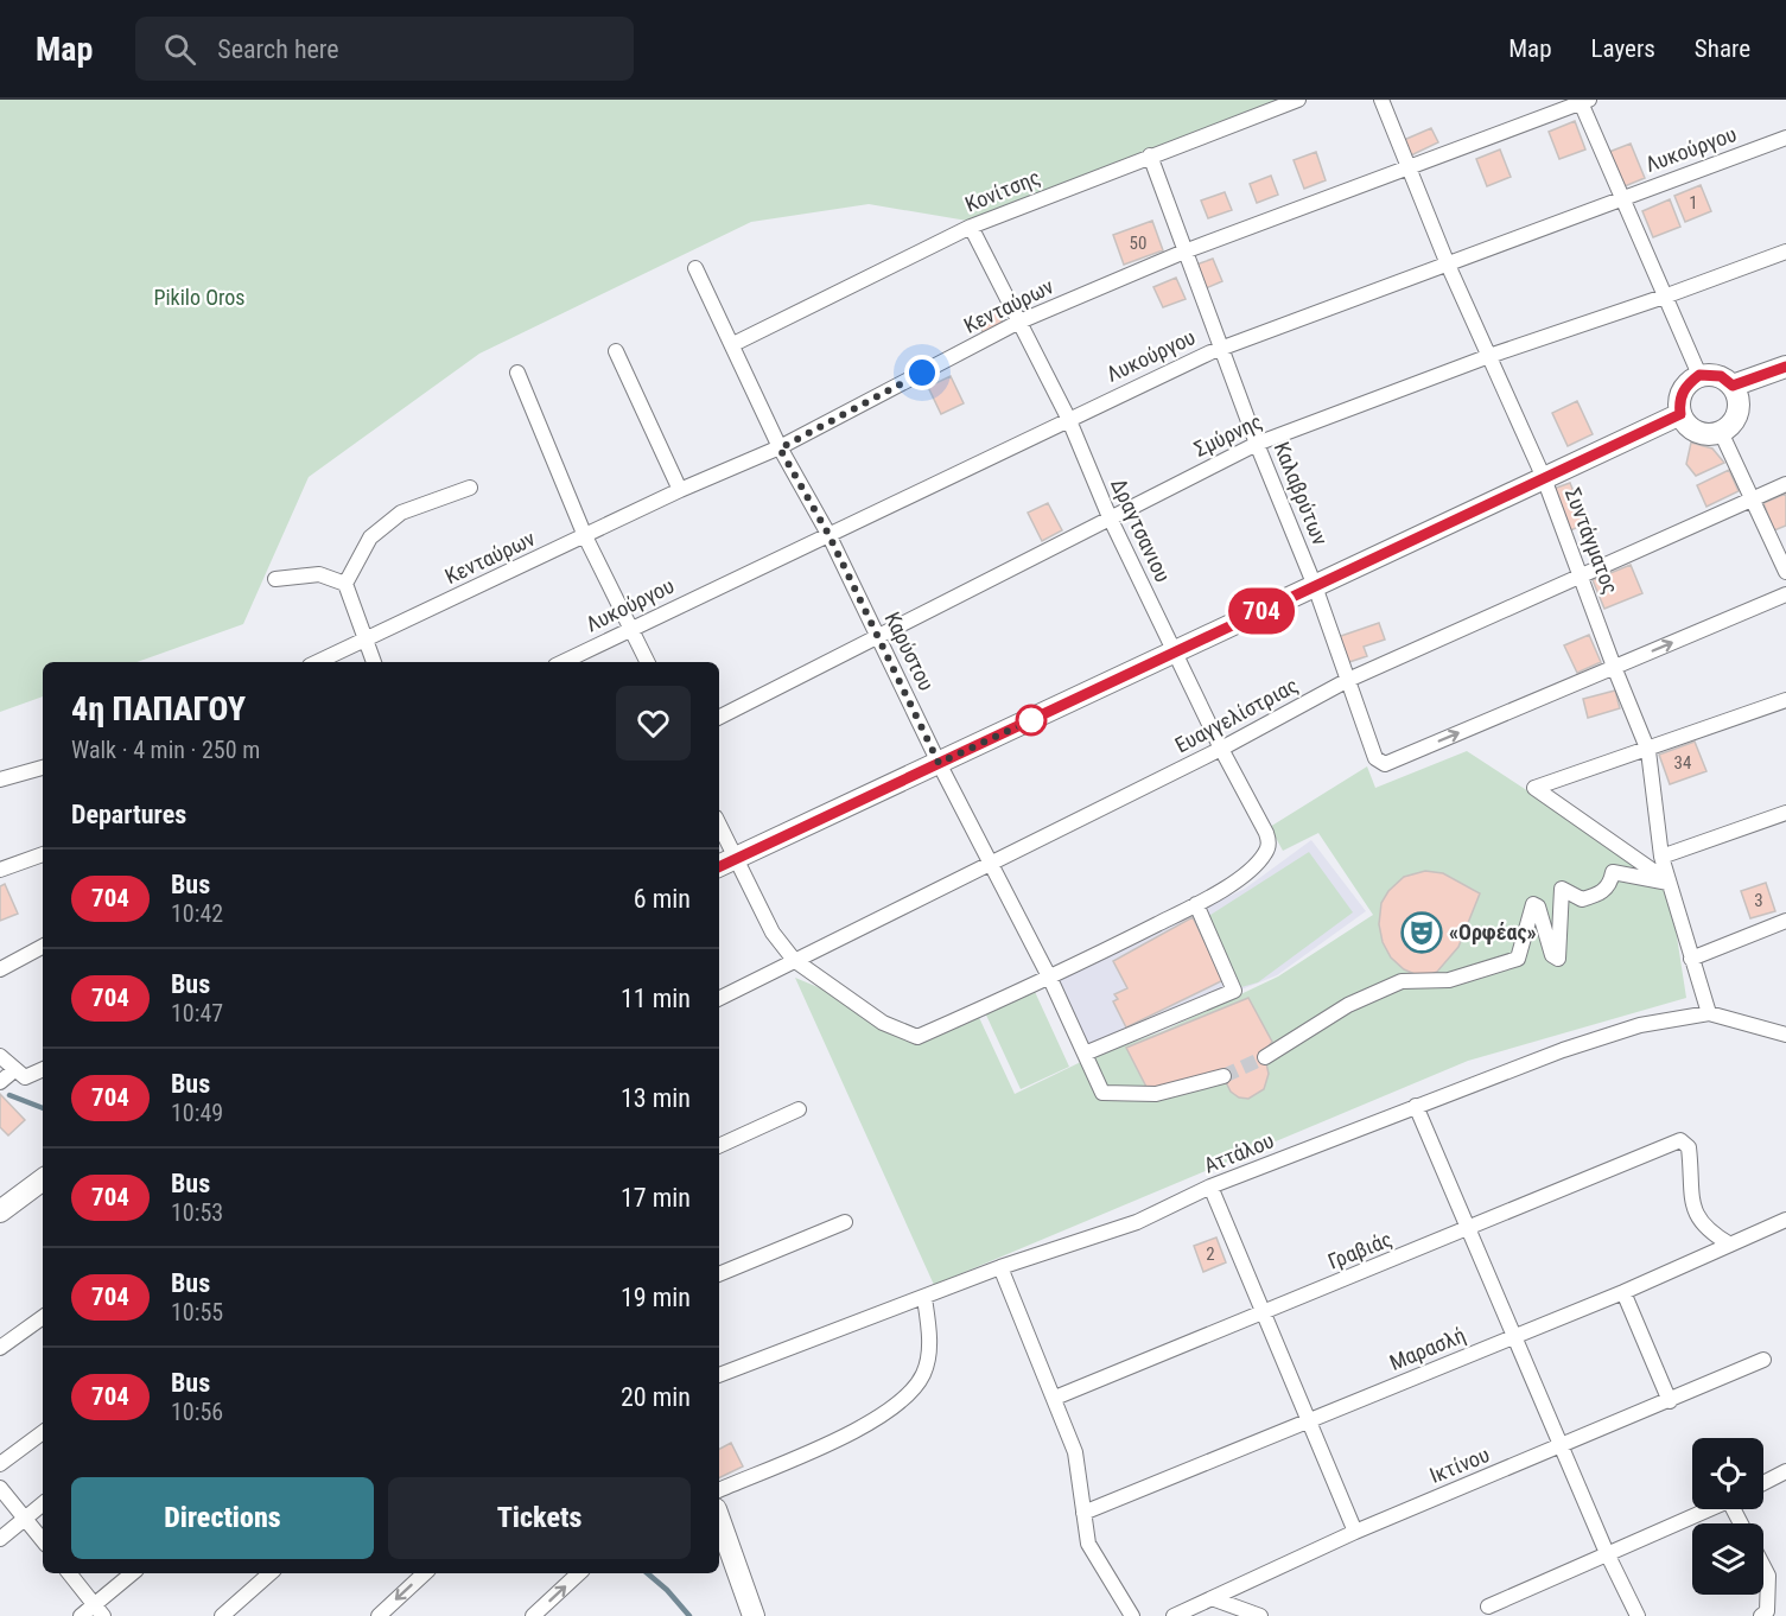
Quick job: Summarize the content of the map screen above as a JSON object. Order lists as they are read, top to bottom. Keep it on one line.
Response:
{"streets":{"street":["Λυκούργου","Κονίτσης","Κενταύρων","Σμύρνης","Καλαβρύτων","Δραγτσανιου","Συντάγματος","Καρύστου","Ευαγγελίστριας","Αττάλου","Γραβιάς","Μαρασλή","Ικτίνου"]},"crossings":[["Λυκούργου","Καλαβρύτων"],["Λυκούργου","Δραγτσανιου"],["Λυκούργου","Συντάγματος"],["Λυκούργου","Καρύστου"],["Κονίτσης","Καλαβρύτων"],["Κονίτσης","Δραγτσανιου"],["Κονίτσης","Καρύστου"],["Κενταύρων","Καλαβρύτων"],["Κενταύρων","Δραγτσανιου"],["Κενταύρων","Συντάγματος"],["Κενταύρων","Καρύστου"],["Σμύρνης","Καλαβρύτων"],["Σμύρνης","Δραγτσανιου"],["Σμύρνης","Συντάγματος"],["Σμύρνης","Καρύστου"],["Καλαβρύτων","Συντάγματος"],["Καλαβρύτων","Ευαγγελίστριας"],["Δραγτσανιου","Ευαγγελίστριας"],["Συντάγματος","Ευαγγελίστριας"],["Συντάγματος","Αττάλου"],["Καρύστου","Ευαγγελίστριας"],["Γραβιάς","Μαρασλή"]],"parks":["Pikilo Oros"],"places":{"theatre":["«Ορφέας»"]},"lines":["bus line 704"],"house_numbers":["1","50","34","3","2"],"page":{"header":"Map","search":"Search here","nav":["Map","Layers","Share"],"on_map":"704","heading":[["4η ΠΑΠΑΓΟΥ","Walk · 4 min · 250 m"],"Departures"],"list":[{"mark":"704","name":"Bus","note":"10:42","value":"6 min"},{"mark":"704","name":"Bus","note":"10:47","value":"11 min"},{"mark":"704","name":"Bus","note":"10:49","value":"13 min"},{"mark":"704","name":"Bus","note":"10:53","value":"17 min"},{"mark":"704","name":"Bus","note":"10:55","value":"19 min"},{"mark":"704","name":"Bus","note":"10:56","value":"20 min"}],"buttons":["Directions","Tickets"]}}
